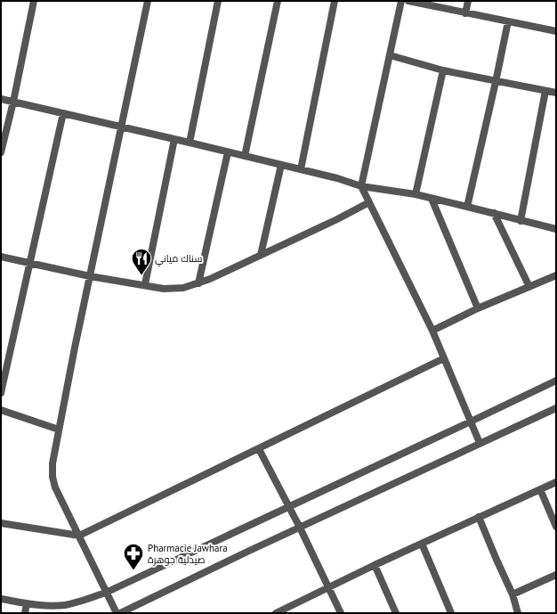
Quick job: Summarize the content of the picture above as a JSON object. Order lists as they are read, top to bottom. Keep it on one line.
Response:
{"places":{"restaurant":["سناك مياني"],"pharmacy":["Pharmacie Jawhara صيدلية جوهرة"]}}
